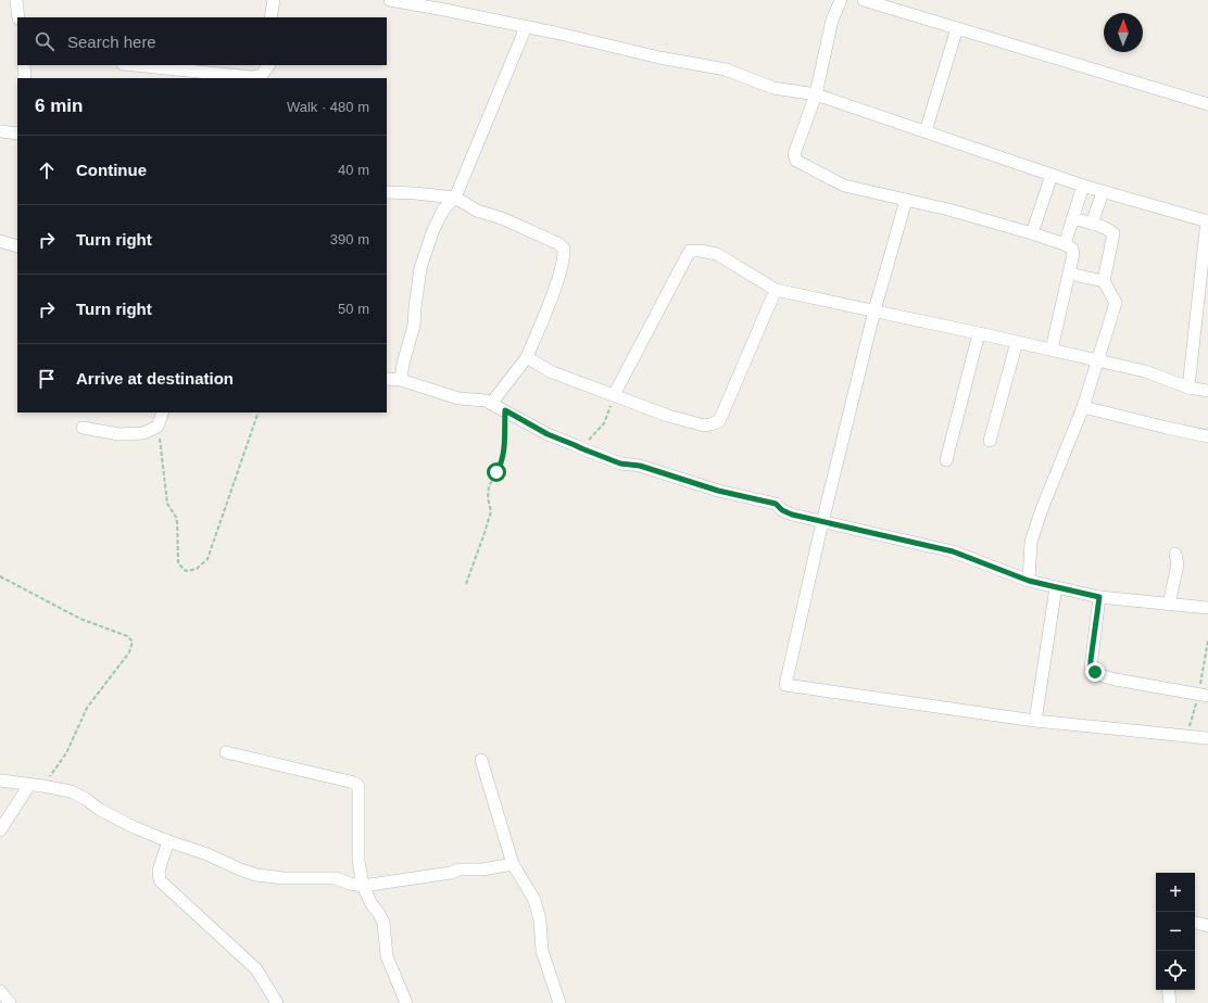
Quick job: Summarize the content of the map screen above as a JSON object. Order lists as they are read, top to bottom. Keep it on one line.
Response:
{"north":"top","page":{"search":"Search here","heading":["6 min","Walk · 480 m"],"list":[["Continue","40 m"],["Turn right","390 m"],["Turn right","50 m"],"Arrive at destination"],"map_buttons":["+","−"]}}
